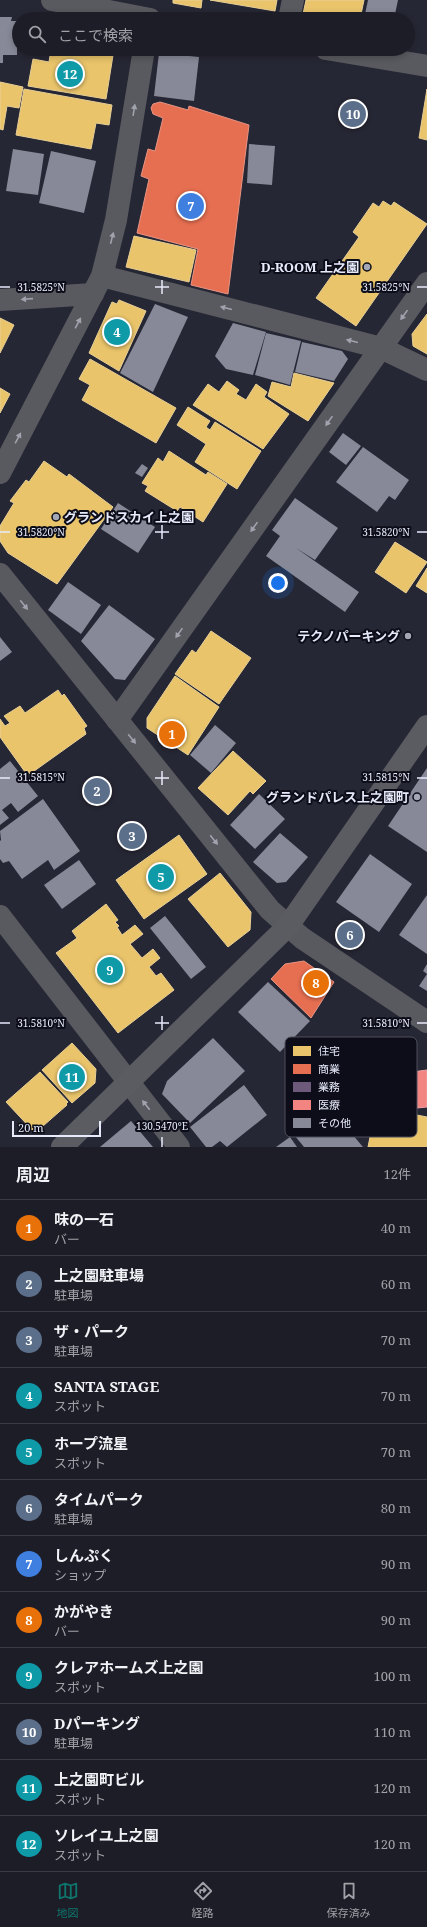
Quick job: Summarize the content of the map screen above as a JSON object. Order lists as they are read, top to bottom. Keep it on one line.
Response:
{"places":["D-ROOM 上之園","グランドスカイ上之園","テクノパーキング","グランドパレス上之園町"],"legend":["住宅","商業","業務","医療","その他"],"scale_bar":"20 m","page":{"search":"ここで検索","pins":["12","10","7","4","1","2","3","5","6","9","8","11"],"scale":"20 m","heading":["周辺","12件"],"list":[{"mark":"1","name":"味の一石","note":"バー","value":"40 m"},{"mark":"2","name":"上之園駐車場","note":"駐車場","value":"60 m"},{"mark":"3","name":"ザ・パーク","note":"駐車場","value":"70 m"},{"mark":"4","name":"SANTA STAGE","note":"スポット","value":"70 m"},{"mark":"5","name":"ホープ流星","note":"スポット","value":"70 m"},{"mark":"6","name":"タイムパーク","note":"駐車場","value":"80 m"},{"mark":"7","name":"しんぷく","note":"ショップ","value":"90 m"},{"mark":"8","name":"かがやき","note":"バー","value":"90 m"},{"mark":"9","name":"クレアホームズ上之園","note":"スポット","value":"100 m"},{"mark":"10","name":"Dパーキング","note":"駐車場","value":"110 m"},{"mark":"11","name":"上之園町ビル","note":"スポット","value":"120 m"},{"mark":"12","name":"ソレイユ上之園","note":"スポット","value":"120 m"}],"nav":["地図","経路","保存済み"]},"coordinates":["31.5825°N","31.5820°N","31.5815°N","31.5810°N","130.5470°E"]}
